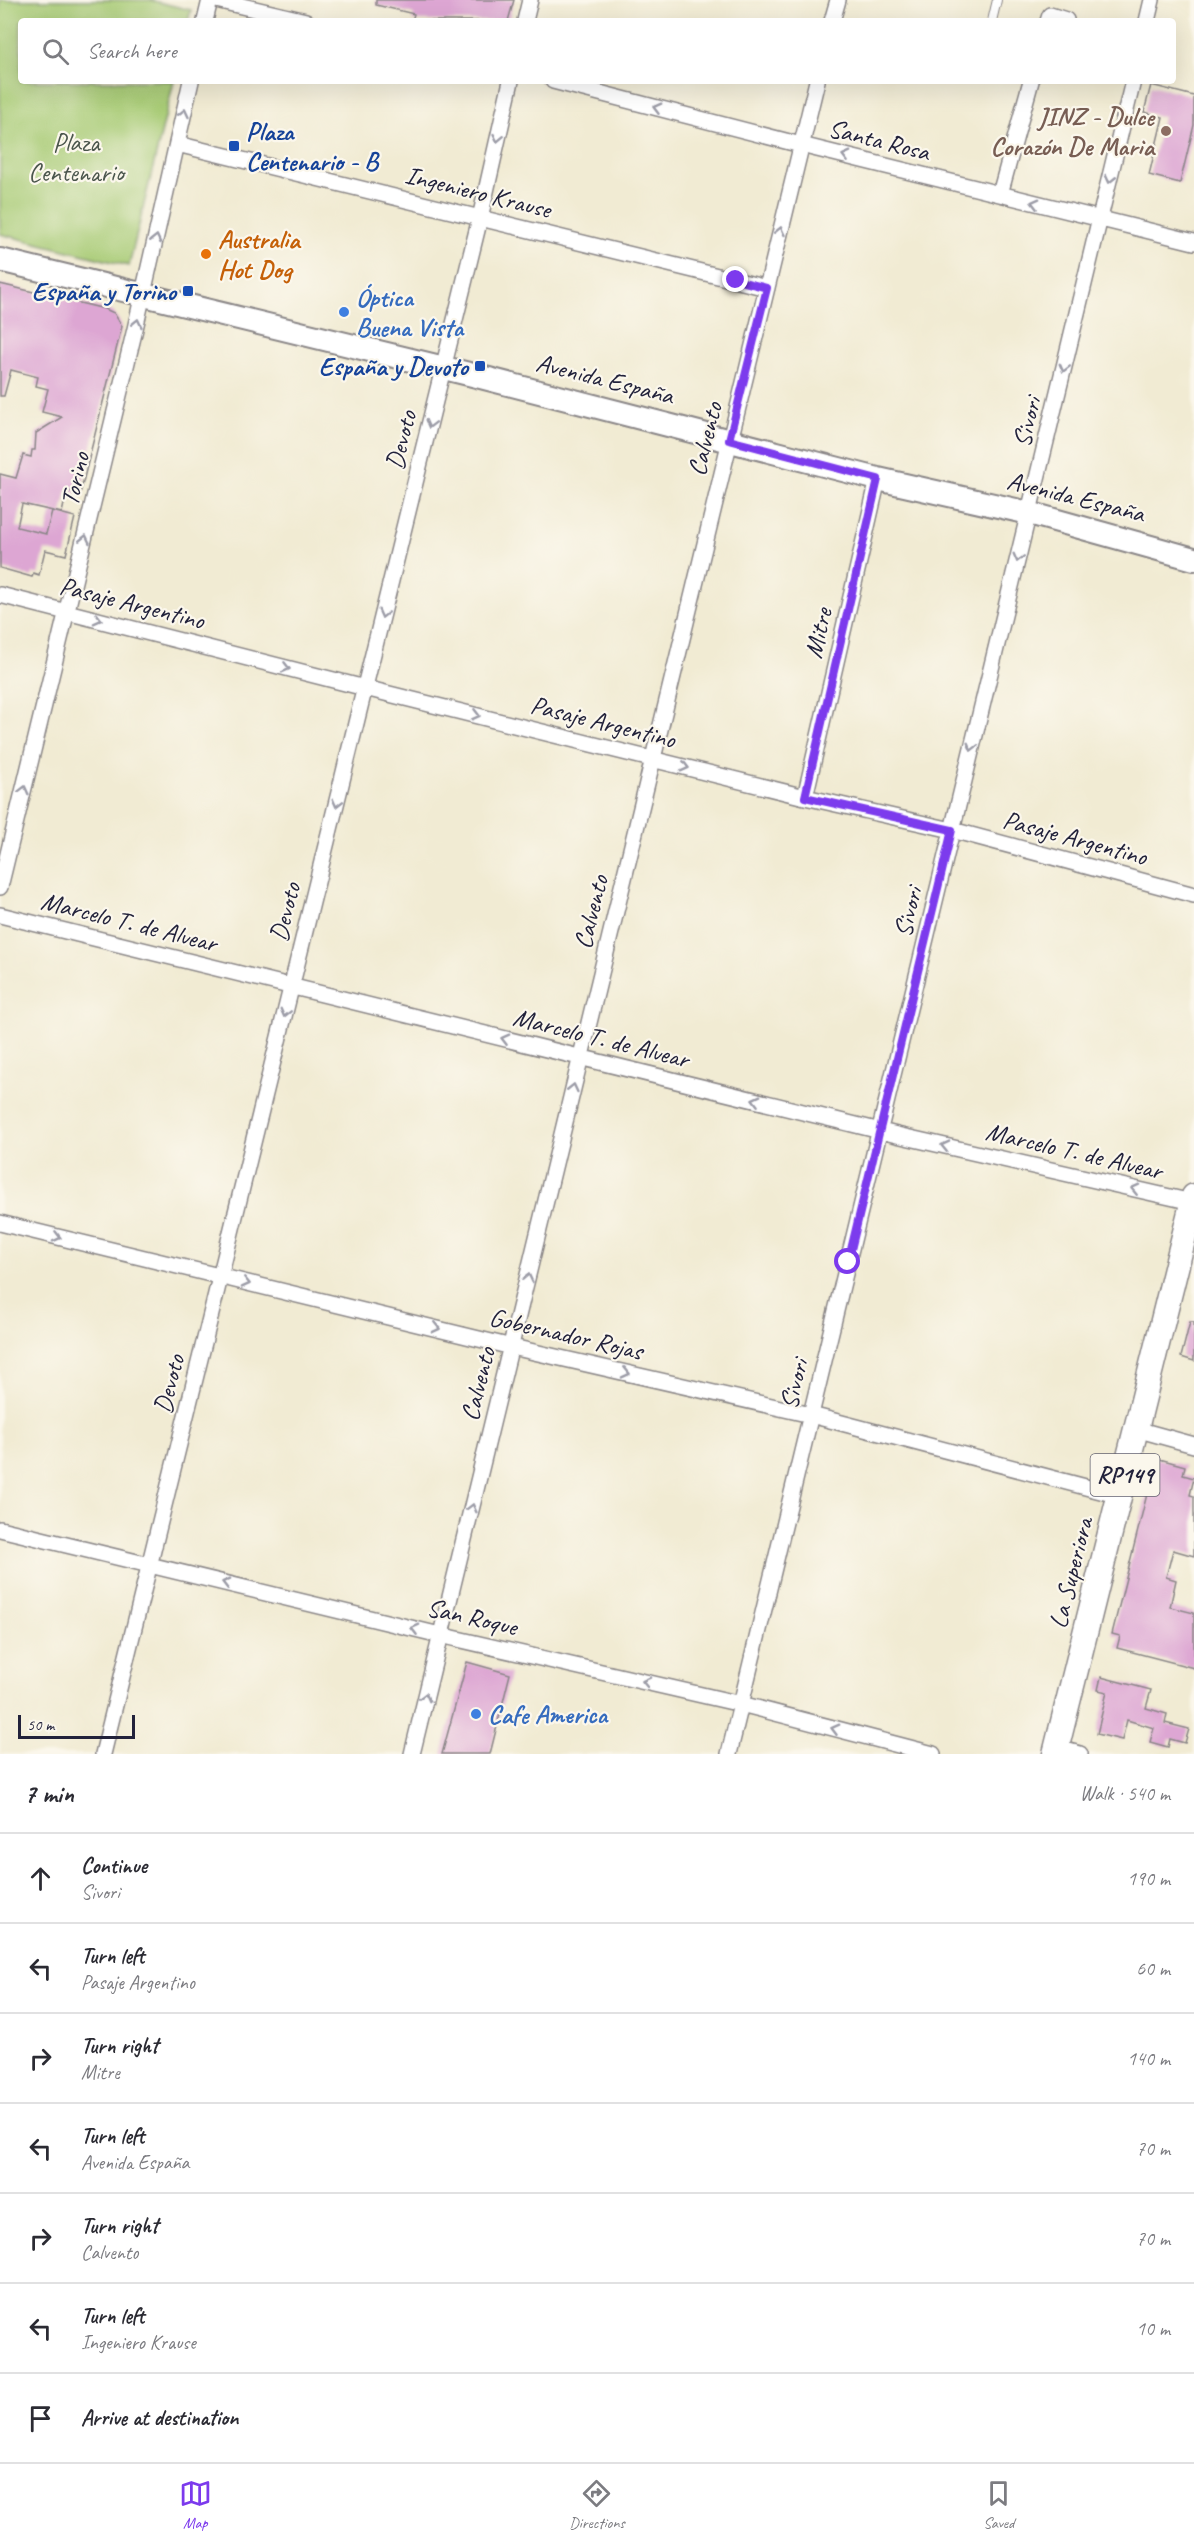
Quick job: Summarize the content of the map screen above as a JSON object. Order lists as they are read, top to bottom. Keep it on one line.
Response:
{"streets":{"main road":["RP149","La Superiora"],"street":["Santa Rosa","Ingeniero Krause","Avenida España","Sivori","Calvento","Devoto","Torino","Pasaje Argentino","Mitre","Marcelo T. de Alvear","Gobernador Rojas","San Roque"]},"crossings":[["Santa Rosa","Sivori"],["Santa Rosa","Calvento"],["Ingeniero Krause","Calvento"],["Ingeniero Krause","Devoto"],["Ingeniero Krause","Torino"],["Avenida España","Sivori"],["Avenida España","Calvento"],["Avenida España","Devoto"],["Avenida España","Torino"],["Avenida España","Mitre"],["Sivori","Pasaje Argentino"],["Sivori","Marcelo T. de Alvear"],["Sivori","Gobernador Rojas"],["Sivori","San Roque"],["Calvento","Pasaje Argentino"],["Calvento","Marcelo T. de Alvear"],["Calvento","Gobernador Rojas"],["Calvento","San Roque"],["Devoto","Pasaje Argentino"],["Devoto","Marcelo T. de Alvear"],["Devoto","Gobernador Rojas"],["Devoto","San Roque"],["Torino","Pasaje Argentino"],["Pasaje Argentino","Mitre"],["Marcelo T. de Alvear","La Superiora"],["Gobernador Rojas","La Superiora"]],"one_way":["Santa Rosa","Sivori","Calvento","Devoto","Torino","Pasaje Argentino","Marcelo T. de Alvear","Gobernador Rojas","San Roque"],"parks":["Plaza Centenario"],"places":{"other":["JINZ - Dulce Corazón De Maria","Australia Hot Dog","Óptica Buena Vista","Cafe America"],"transit":["Plaza Centenario - B","España y Torino","España y Devoto"]},"scale_bar":"50 m","page":{"search":"Search here","scale":"50 m","heading":["7 min","Walk · 540 m"],"list":[["Continue","Sivori","190 m"],["Turn left","Pasaje Argentino","60 m"],["Turn right","Mitre","140 m"],["Turn left","Avenida España","70 m"],["Turn right","Calvento","70 m"],["Turn left","Ingeniero Krause","10 m"],"Arrive at destination"],"nav":["Map","Directions","Saved"]}}
